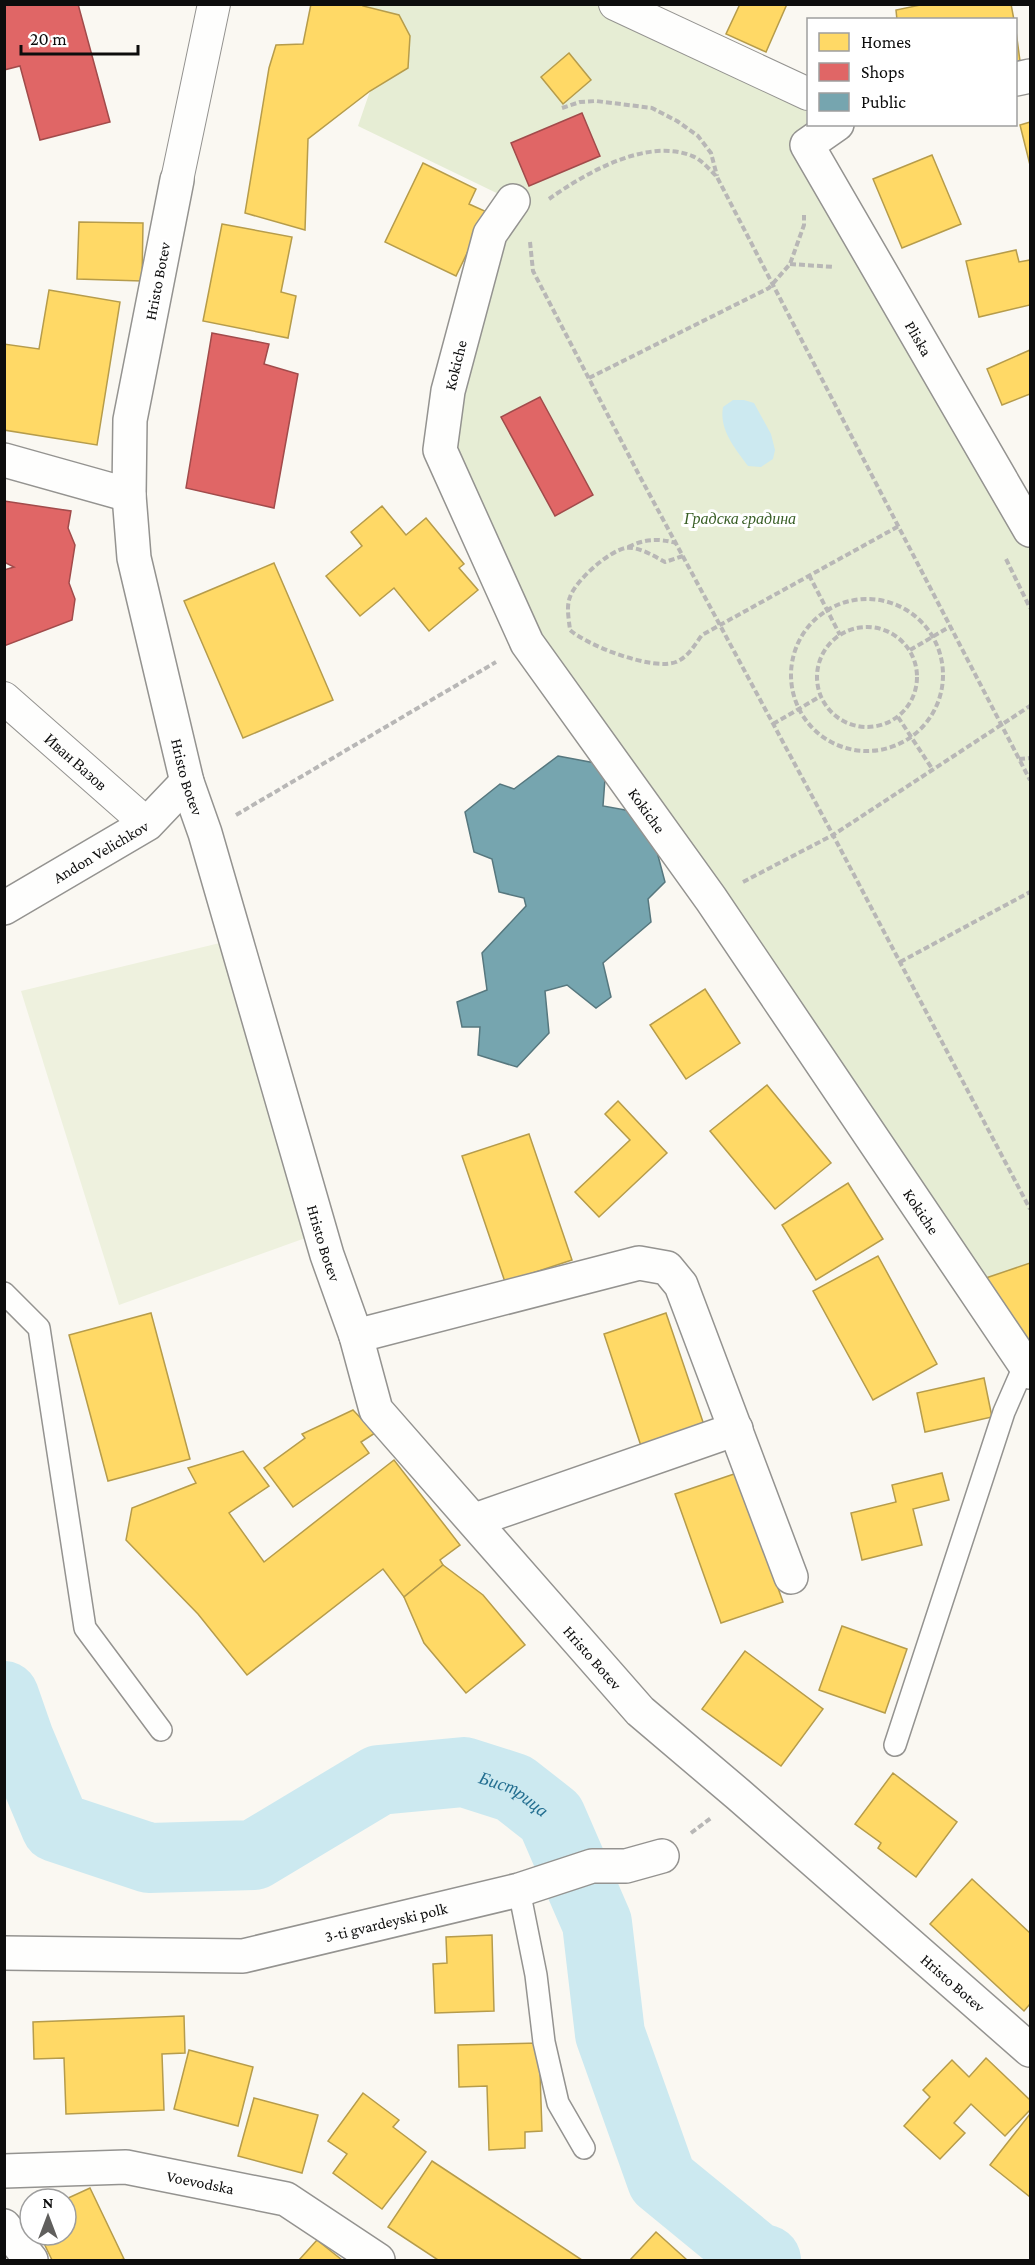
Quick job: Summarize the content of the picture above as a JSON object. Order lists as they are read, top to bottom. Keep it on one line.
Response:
{"streets":{"street":["Hristo Botev","Pliska","Kokiche","Иван Вазов","Andon Velichkov","3-ti gvardeyski polk","Voevodska"]},"crossings":[["Hristo Botev","Andon Velichkov"],["Иван Вазов","Andon Velichkov"]],"water":["Бистрица"],"parks":["Градска градина"],"legend":["Homes","Shops","Public"],"scale_bar":"20 m","north":"top"}
